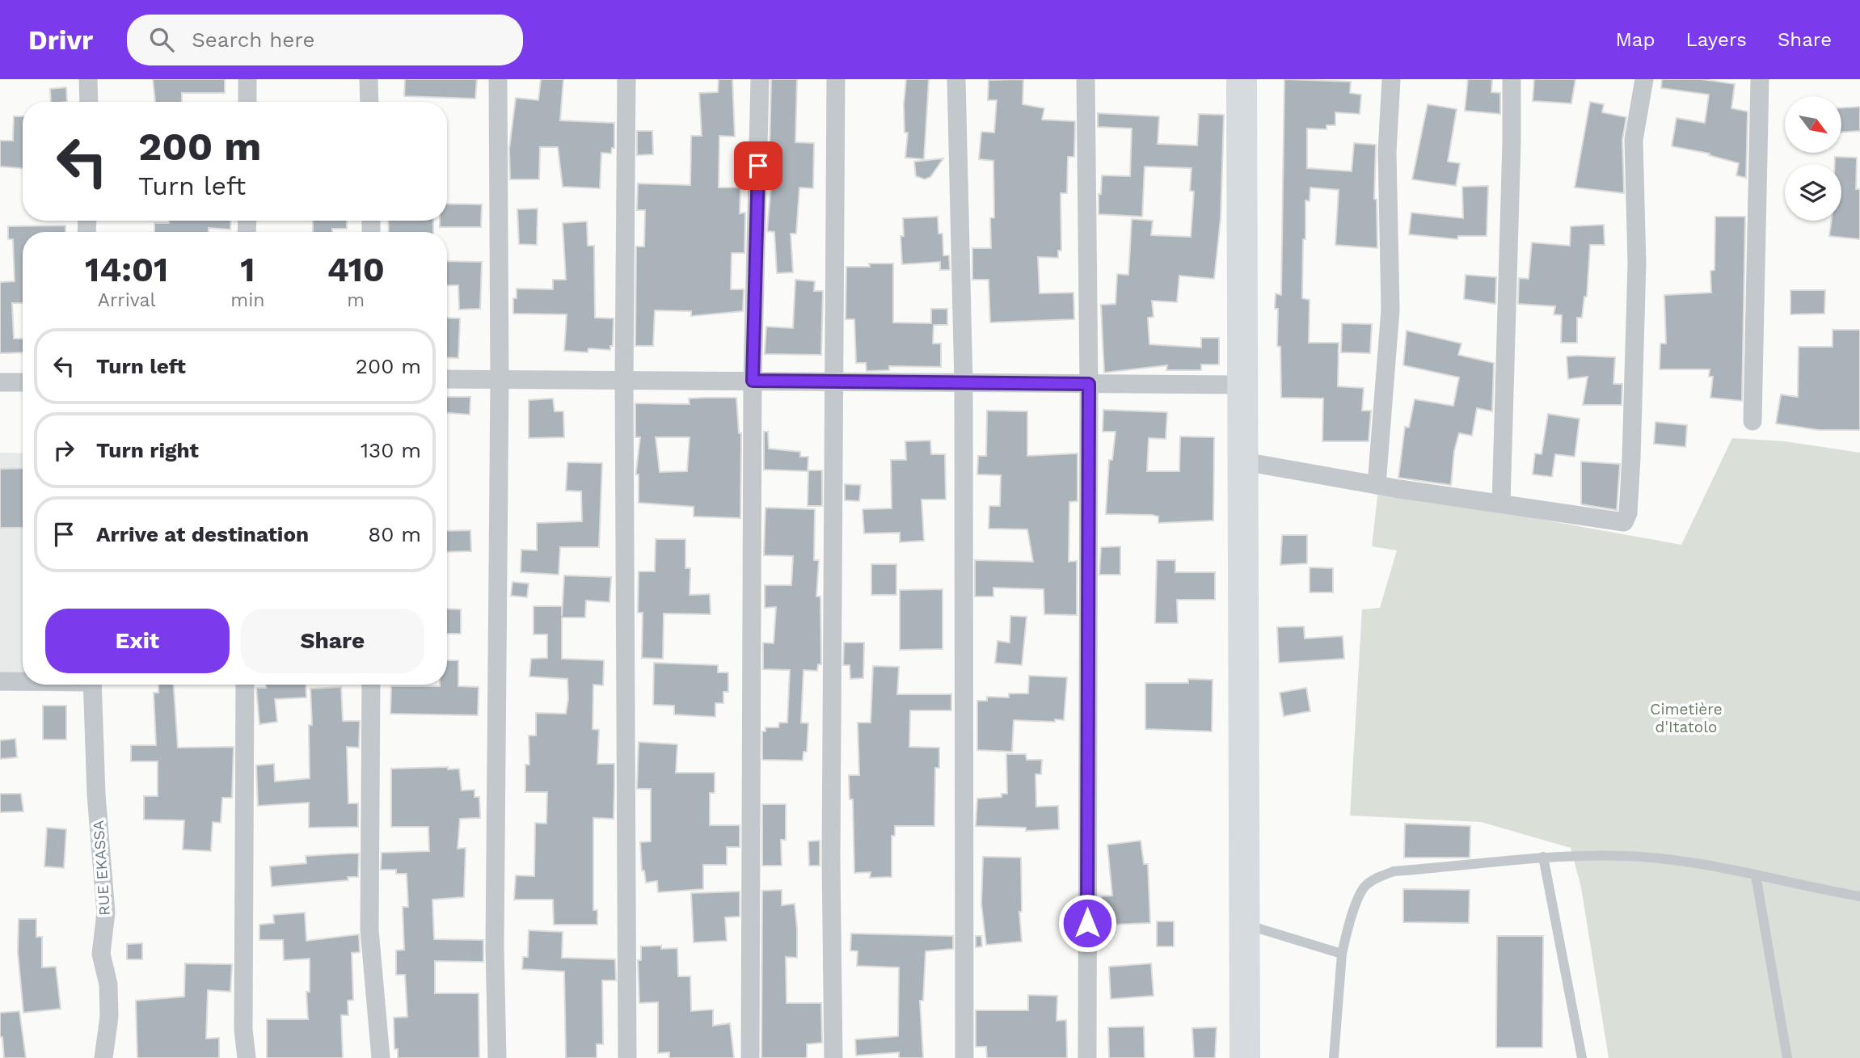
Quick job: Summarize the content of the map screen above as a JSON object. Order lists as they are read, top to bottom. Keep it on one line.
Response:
{"streets":{"street":["RUE EKASSA"]},"parks":["Cimetière d'Itatolo"],"north":"bottom right","page":{"header":"Drivr","search":"Search here","nav":["Map","Layers","Share"],"turn":["200 m","Turn left"],"eta":["14:01","Arrival","1","min","410","m"],"list":[{"name":"Turn left","value":"200 m"},{"name":"Turn right","value":"130 m"},{"name":"Arrive at destination","value":"80 m"}],"buttons":["Exit","Share"]}}
